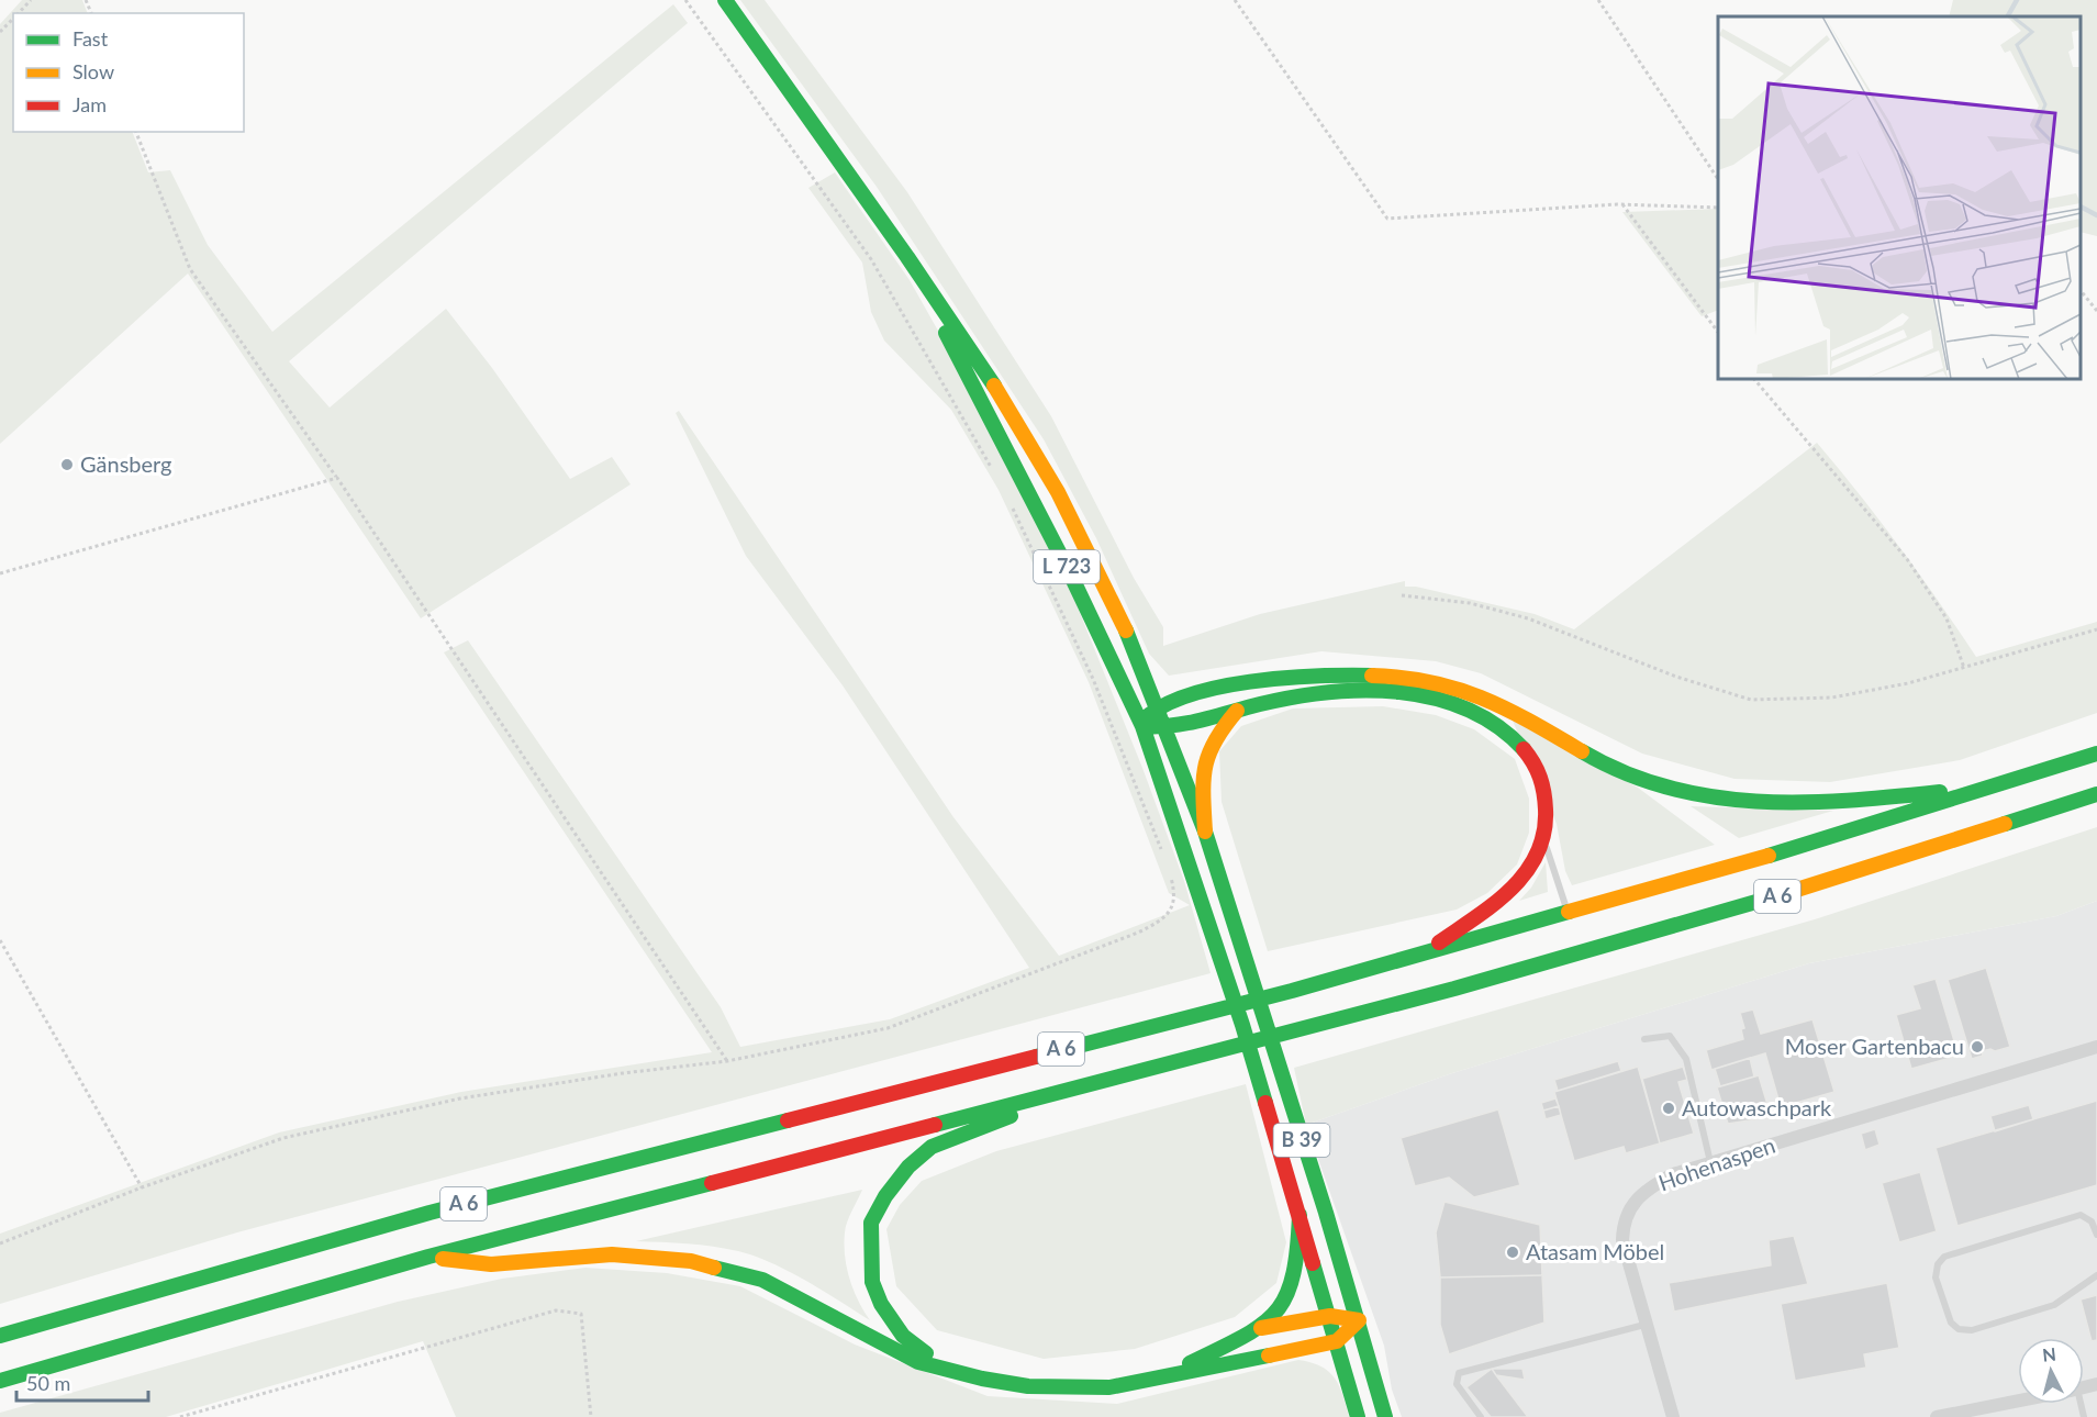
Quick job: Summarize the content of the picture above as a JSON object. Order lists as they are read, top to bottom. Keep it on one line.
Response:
{"streets":{"main road":["L 723","A 6","B 39"],"street":["Hohenaspen"]},"crossings":[["L 723","B 39"]],"places":["Gänsberg","Moser Gartenbacu","Autowaschpark","Atasam Möbel"],"legend":["Fast","Slow","Jam"],"scale_bar":"50 m","north":"top"}
